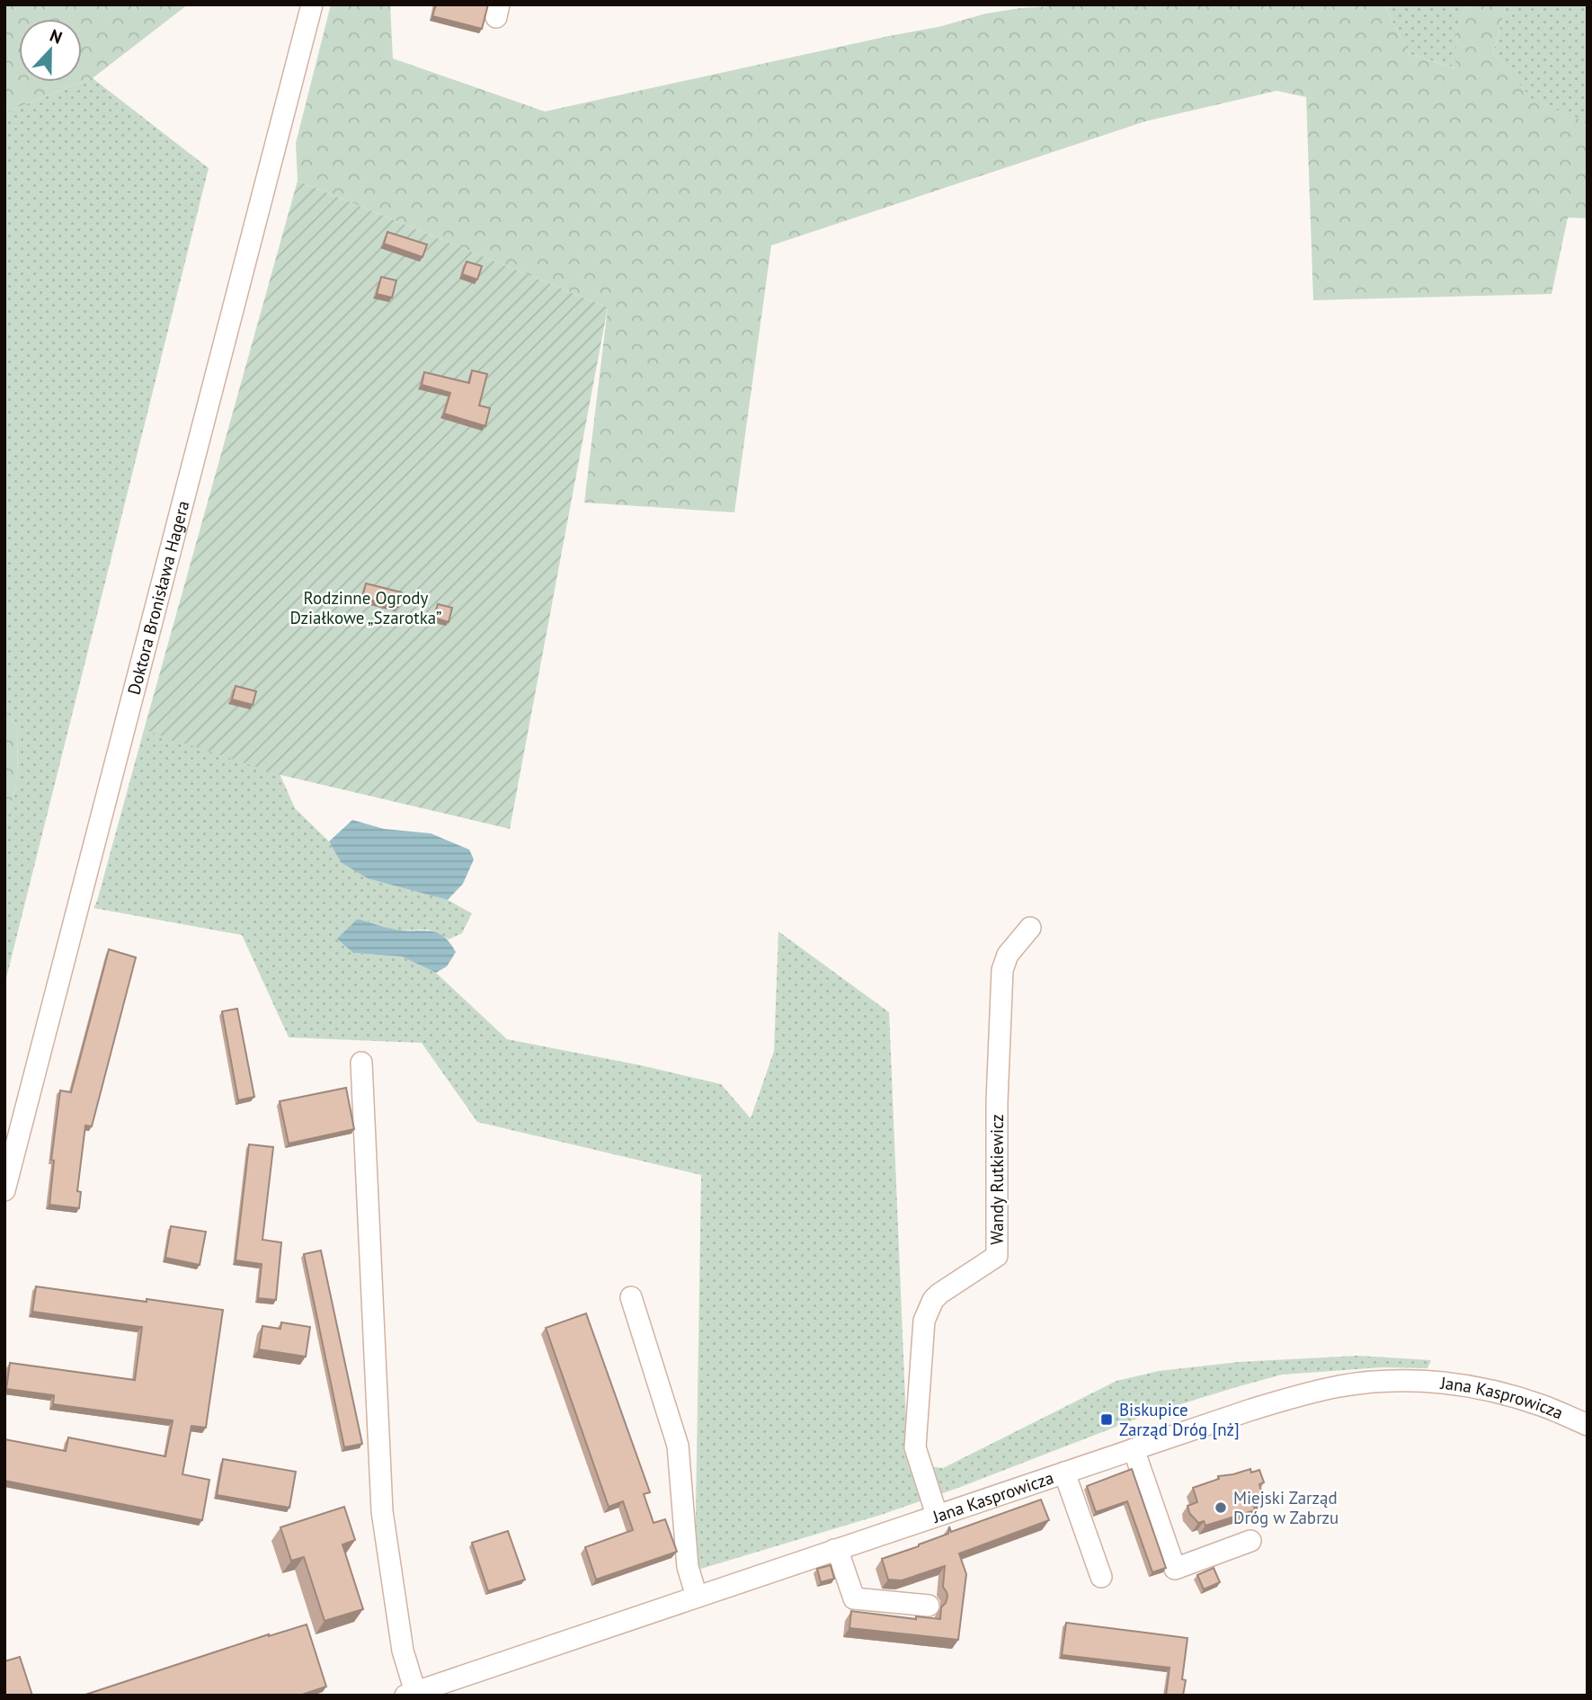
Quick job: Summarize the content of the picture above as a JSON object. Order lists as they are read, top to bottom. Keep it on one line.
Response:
{"streets":{"street":["Doktora Bronisława Hagera","Wandy Rutkiewicz","Jana Kasprowicza"]},"crossings":[["Wandy Rutkiewicz","Jana Kasprowicza"]],"parks":["Rodzinne Ogrody Działkowe „Szarotka”"],"places":{"transit":["Biskupice Zarząd Dróg [nż]"],"other":["Miejski Zarząd Dróg w Zabrzu"]},"north":"top"}
